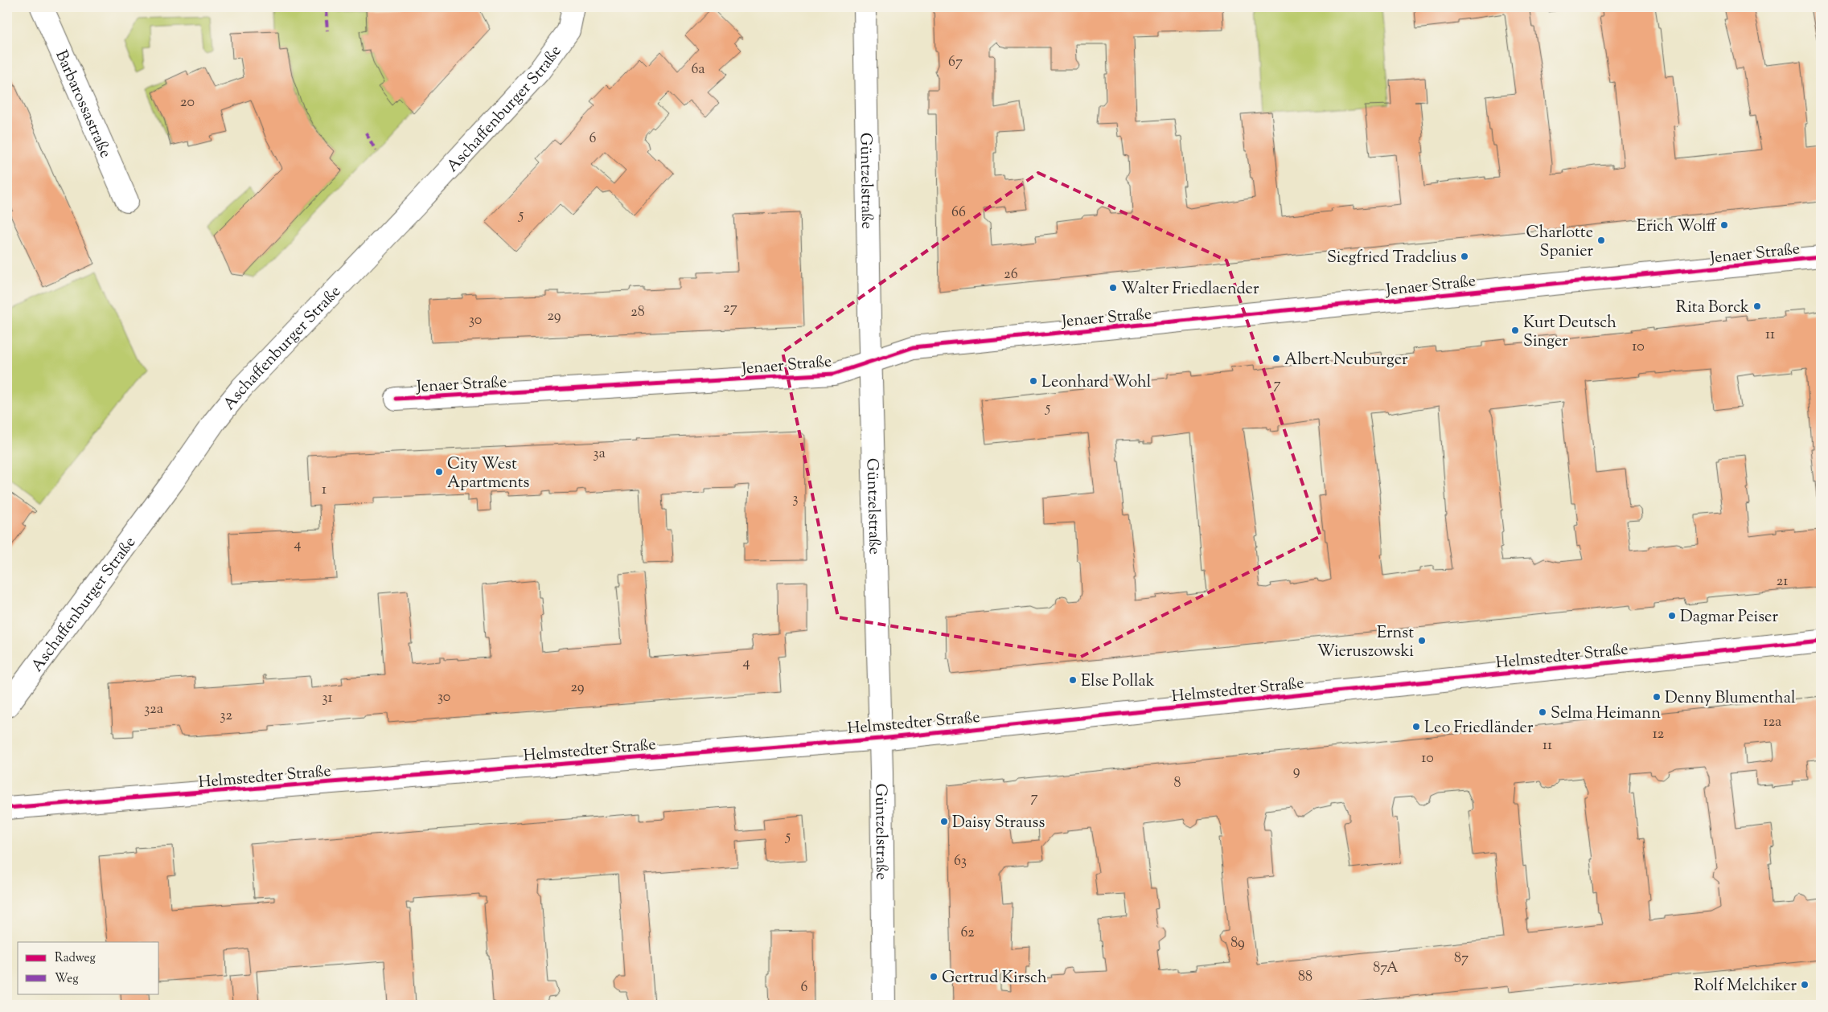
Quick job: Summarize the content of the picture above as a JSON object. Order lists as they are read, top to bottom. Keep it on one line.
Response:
{"streets":{"street":["Barbarossastraße","Aschaffenburger Straße","Güntzelstraße","Jenaer Straße","Helmstedter Straße"]},"crossings":[["Güntzelstraße","Jenaer Straße"],["Güntzelstraße","Helmstedter Straße"]],"places":["Erich Wolff","Charlotte Spanier","Siegfried Tradelius","Walter Friedlaender","Rita Borck","Kurt Deutsch Singer","Albert Neuburger","Leonhard Wohl","City West Apartments","Dagmar Peiser","Ernst Wieruszowski","Else Pollak","Denny Blumenthal","Selma Heimann","Leo Friedländer","Daisy Strauss","Gertrud Kirsch","Rolf Melchiker"],"house_numbers":["67","6a","20","6","66","5","26","27","28","29","30","11","10","7","5","3a","1","3","4","21","4","29","30","31","32a","32","12a","12","11","10","9","8","7","5","63","62","89","87","87A","88","6"],"legend":["Radweg","Weg"]}
